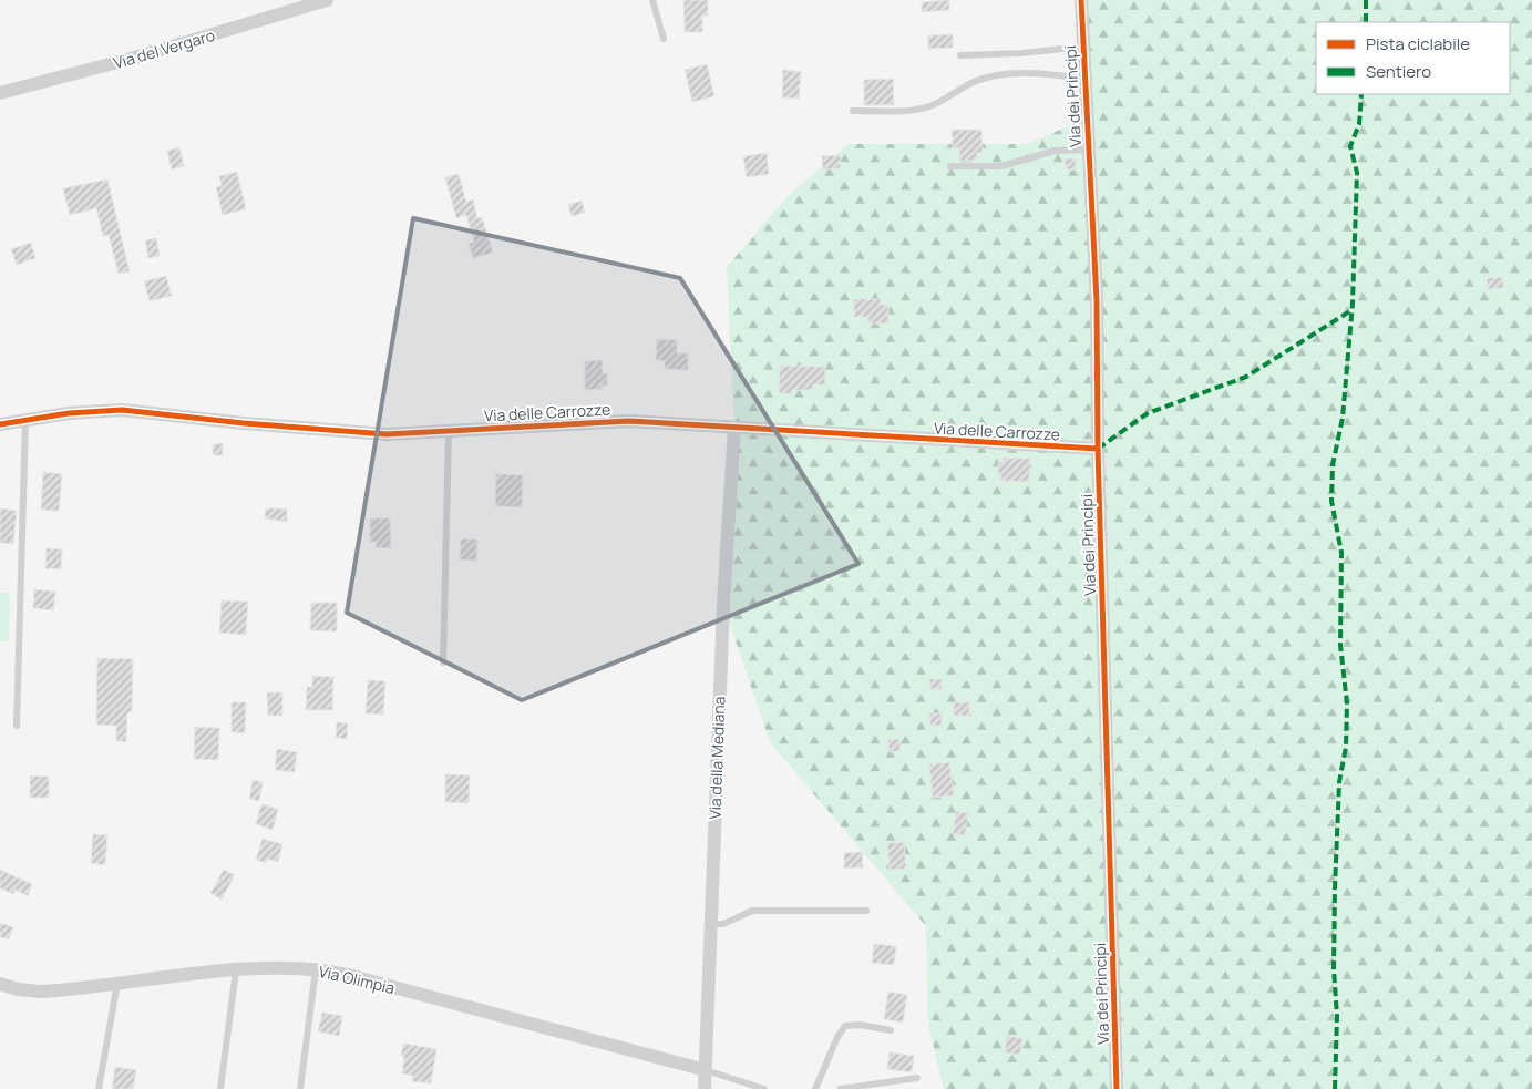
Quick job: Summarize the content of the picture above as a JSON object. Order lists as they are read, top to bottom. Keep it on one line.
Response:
{"streets":{"street":["Via del Vergaro","Via dei Principi","Via delle Carrozze","Via della Mediana","Via Olimpia"]},"crossings":[["Via dei Principi","Via delle Carrozze"],["Via delle Carrozze","Via della Mediana"],["Via della Mediana","Via Olimpia"]],"legend":["Pista ciclabile","Sentiero"]}
